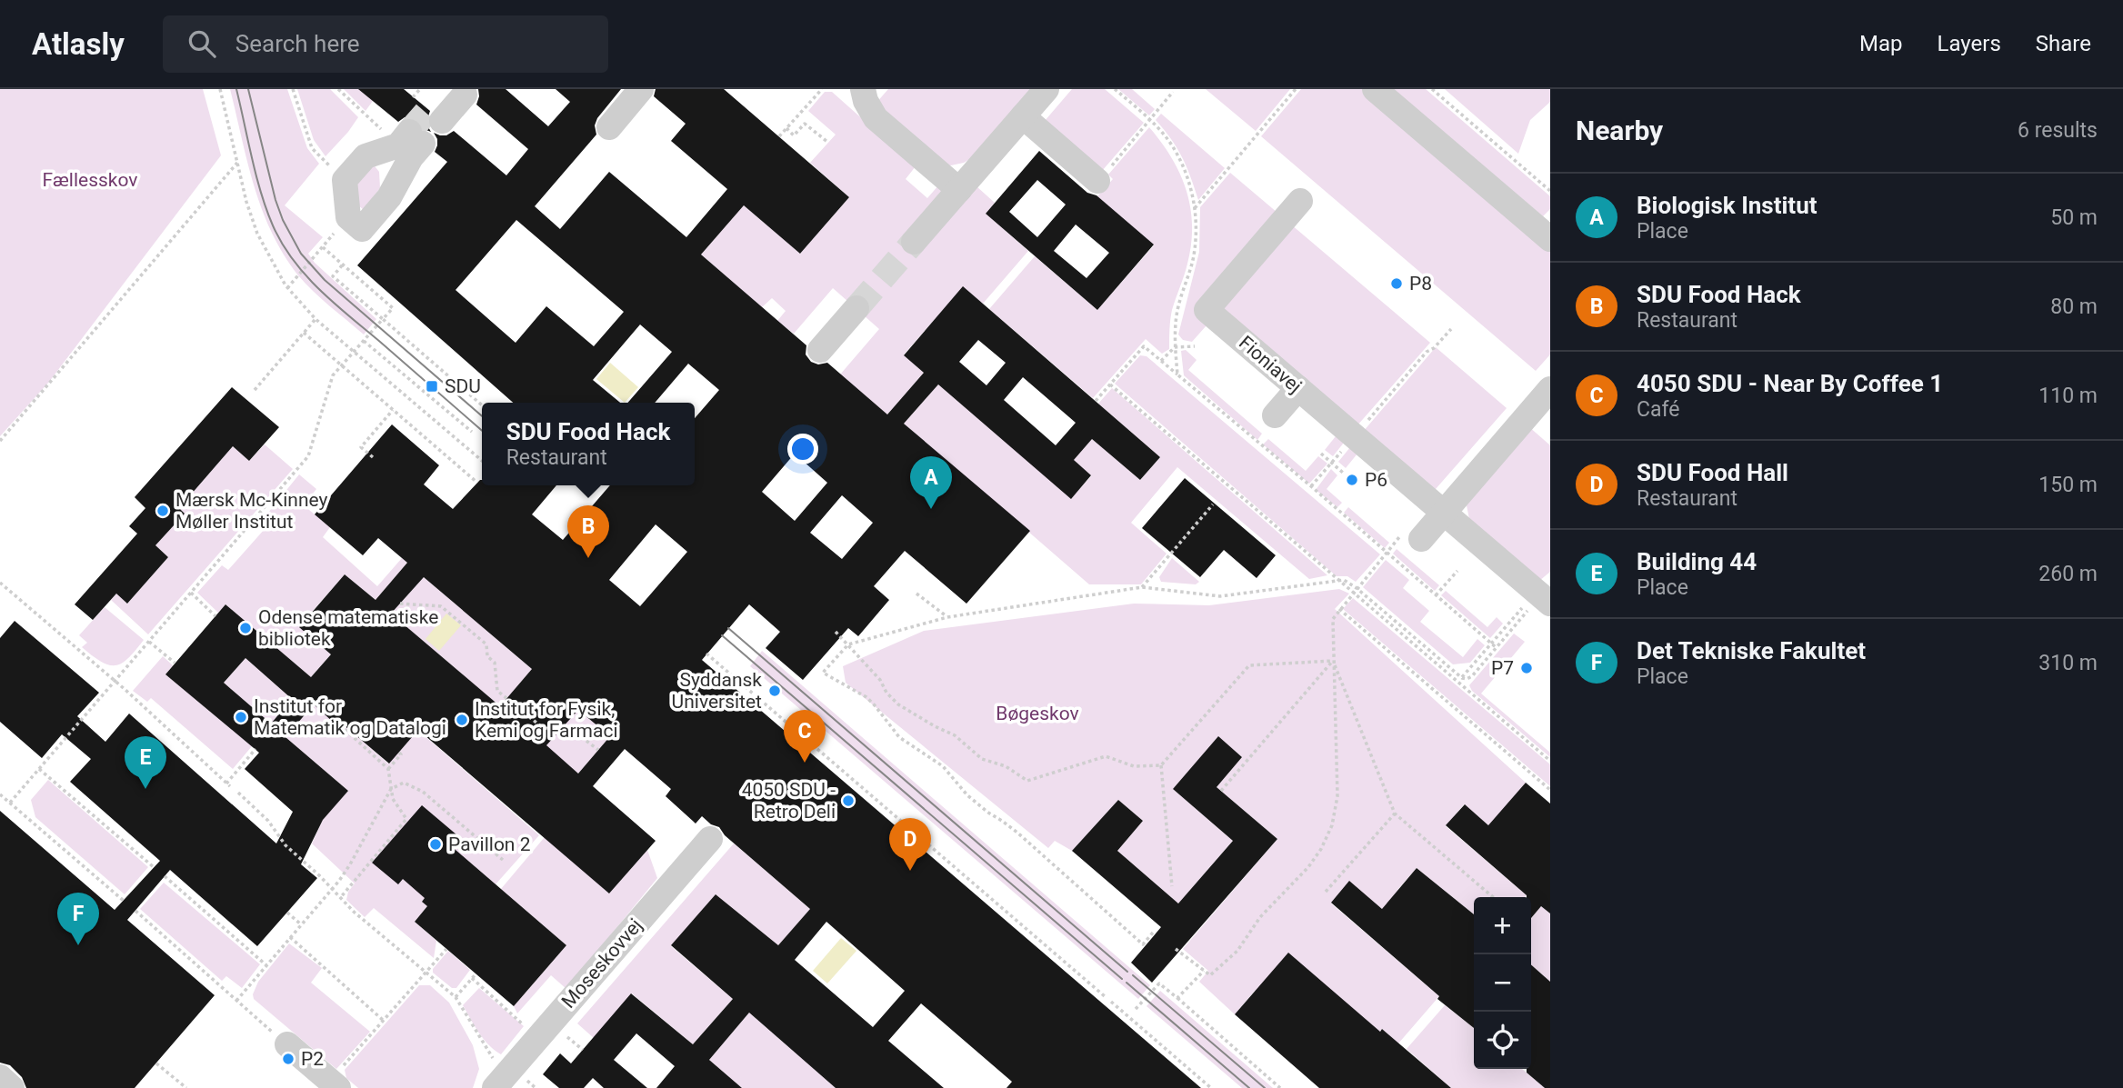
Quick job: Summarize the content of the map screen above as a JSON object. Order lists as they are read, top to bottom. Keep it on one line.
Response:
{"streets":{"street":["Fioniavej","Moseskovvej"]},"parks":["Fællesskov","Bøgeskov"],"places":{"other":["P8","P6","Mærsk Mc-Kinney Møller Institut","Odense matematiske bibliotek","P7","Syddansk Universitet","Institut for Matematik og Datalogi","Institut for Fysik, Kemi og Farmaci","4050 SDU - Retro Deli","Pavillon 2","P2"],"transit":["SDU"]},"page":{"header":"Atlasly","search":"Search here","nav":["Map","Layers","Share"],"heading":["Nearby","6 results"],"list":[{"mark":"A","name":"Biologisk Institut","note":"Place","value":"50 m"},{"mark":"B","name":"SDU Food Hack","note":"Restaurant","value":"80 m"},{"mark":"C","name":"4050 SDU - Near By Coffee 1","note":"Café","value":"110 m"},{"mark":"D","name":"SDU Food Hall","note":"Restaurant","value":"150 m"},{"mark":"E","name":"Building 44","note":"Place","value":"260 m"},{"mark":"F","name":"Det Tekniske Fakultet","note":"Place","value":"310 m"}],"popup":["SDU Food Hack","Restaurant"],"pins":["A","B","C","E","D","F"],"map_buttons":["+","−"]}}
